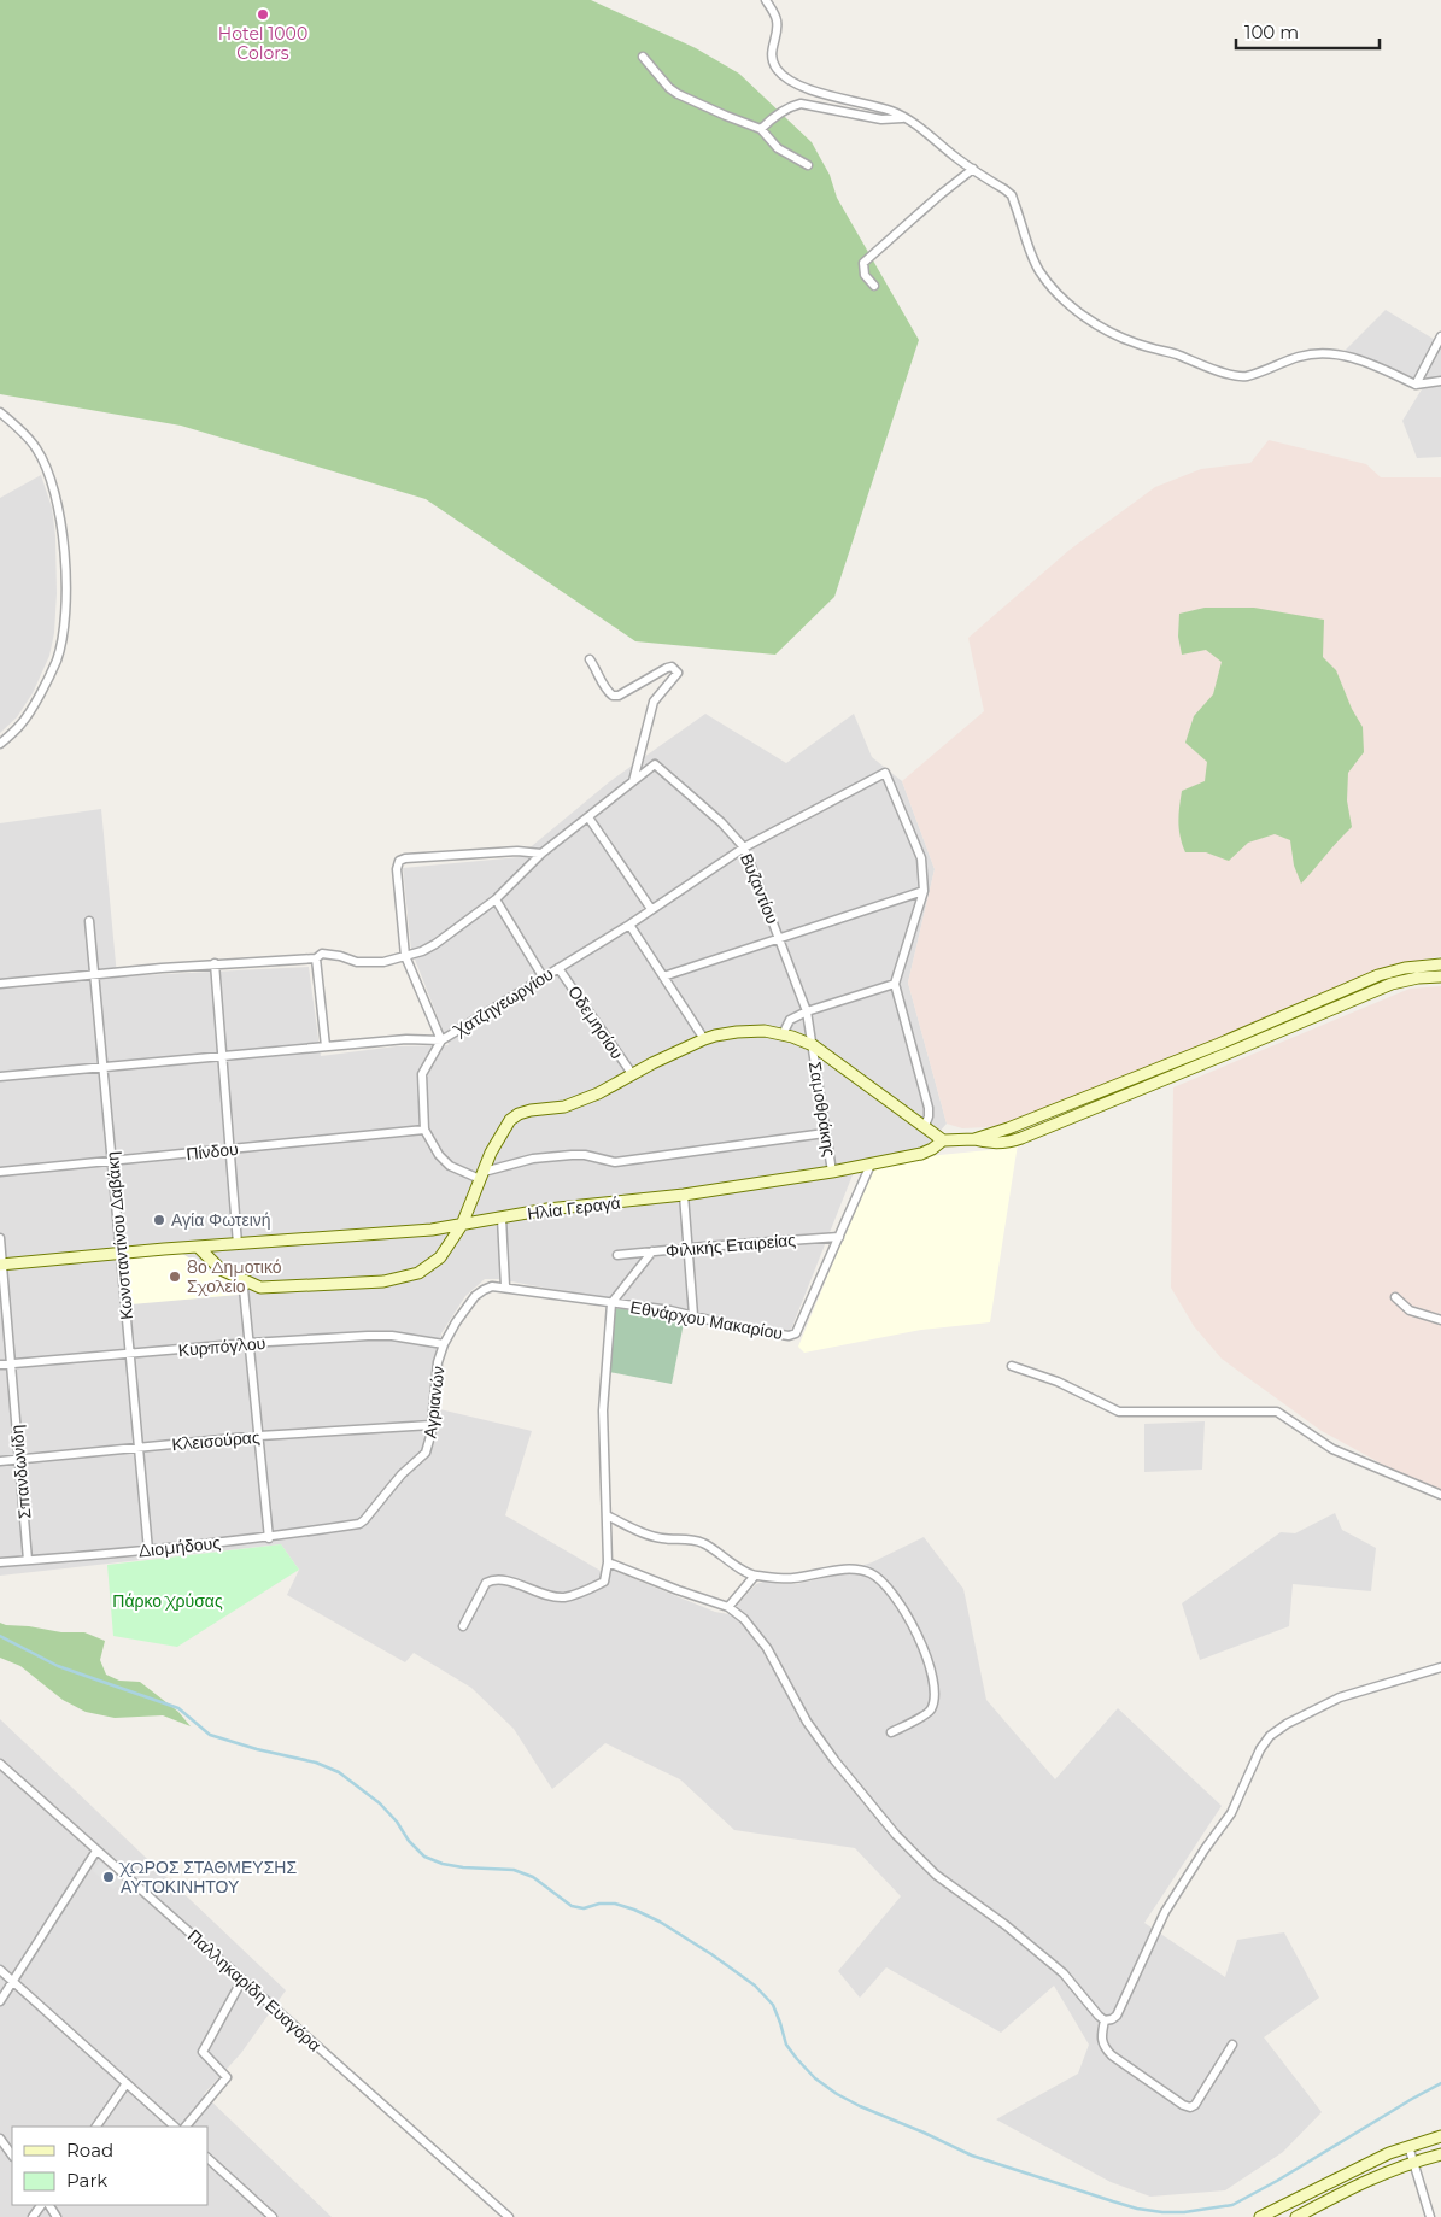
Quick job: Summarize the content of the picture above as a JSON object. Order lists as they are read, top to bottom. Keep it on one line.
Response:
{"streets":{"street":["Βυζαντίου","Χατζηγεωργίου","Οδεμησίου","Σαμοθράκης","Πίνδου","Ηλία Γεραγά","Κωνσταντίνου Δαβάκη","Φιλικής Εταιρείας","Εθνάρχου Μακαρίου","Κυρπόγλου","Αγριανών","Κλεισούρας","Σπανδωνίδη","Διομήδους","Παλληκαρίδη Ευαγόρα"]},"crossings":[["Βυζαντίου","Χατζηγεωργίου"],["Βυζαντίου","Σαμοθράκης"],["Χατζηγεωργίου","Οδεμησίου"],["Χατζηγεωργίου","Κωνσταντίνου Δαβάκη"],["Σαμοθράκης","Ηλία Γεραγά"],["Πίνδου","Κωνσταντίνου Δαβάκη"],["Ηλία Γεραγά","Κωνσταντίνου Δαβάκη"],["Ηλία Γεραγά","Εθνάρχου Μακαρίου"],["Ηλία Γεραγά","Σπανδωνίδη"],["Κωνσταντίνου Δαβάκη","Κυρπόγλου"],["Κωνσταντίνου Δαβάκη","Κλεισούρας"],["Κωνσταντίνου Δαβάκη","Διομήδους"],["Φιλικής Εταιρείας","Εθνάρχου Μακαρίου"],["Εθνάρχου Μακαρίου","Αγριανών"],["Κυρπόγλου","Αγριανών"],["Κυρπόγλου","Σπανδωνίδη"],["Αγριανών","Κλεισούρας"],["Αγριανών","Διομήδους"],["Κλεισούρας","Σπανδωνίδη"],["Σπανδωνίδη","Διομήδους"]],"parks":["Πάρκο Χρύσας"],"places":["Hotel 1000 Colors","Αγία Φωτεινή","8ο Δημοτικό Σχολείο","ΧΩΡΟΣ ΣΤΑΘΜΕΥΣΗΣ ΑΥΤΟΚΙΝΗΤΟΥ"],"legend":["Road","Park"],"scale_bar":"100 m"}
